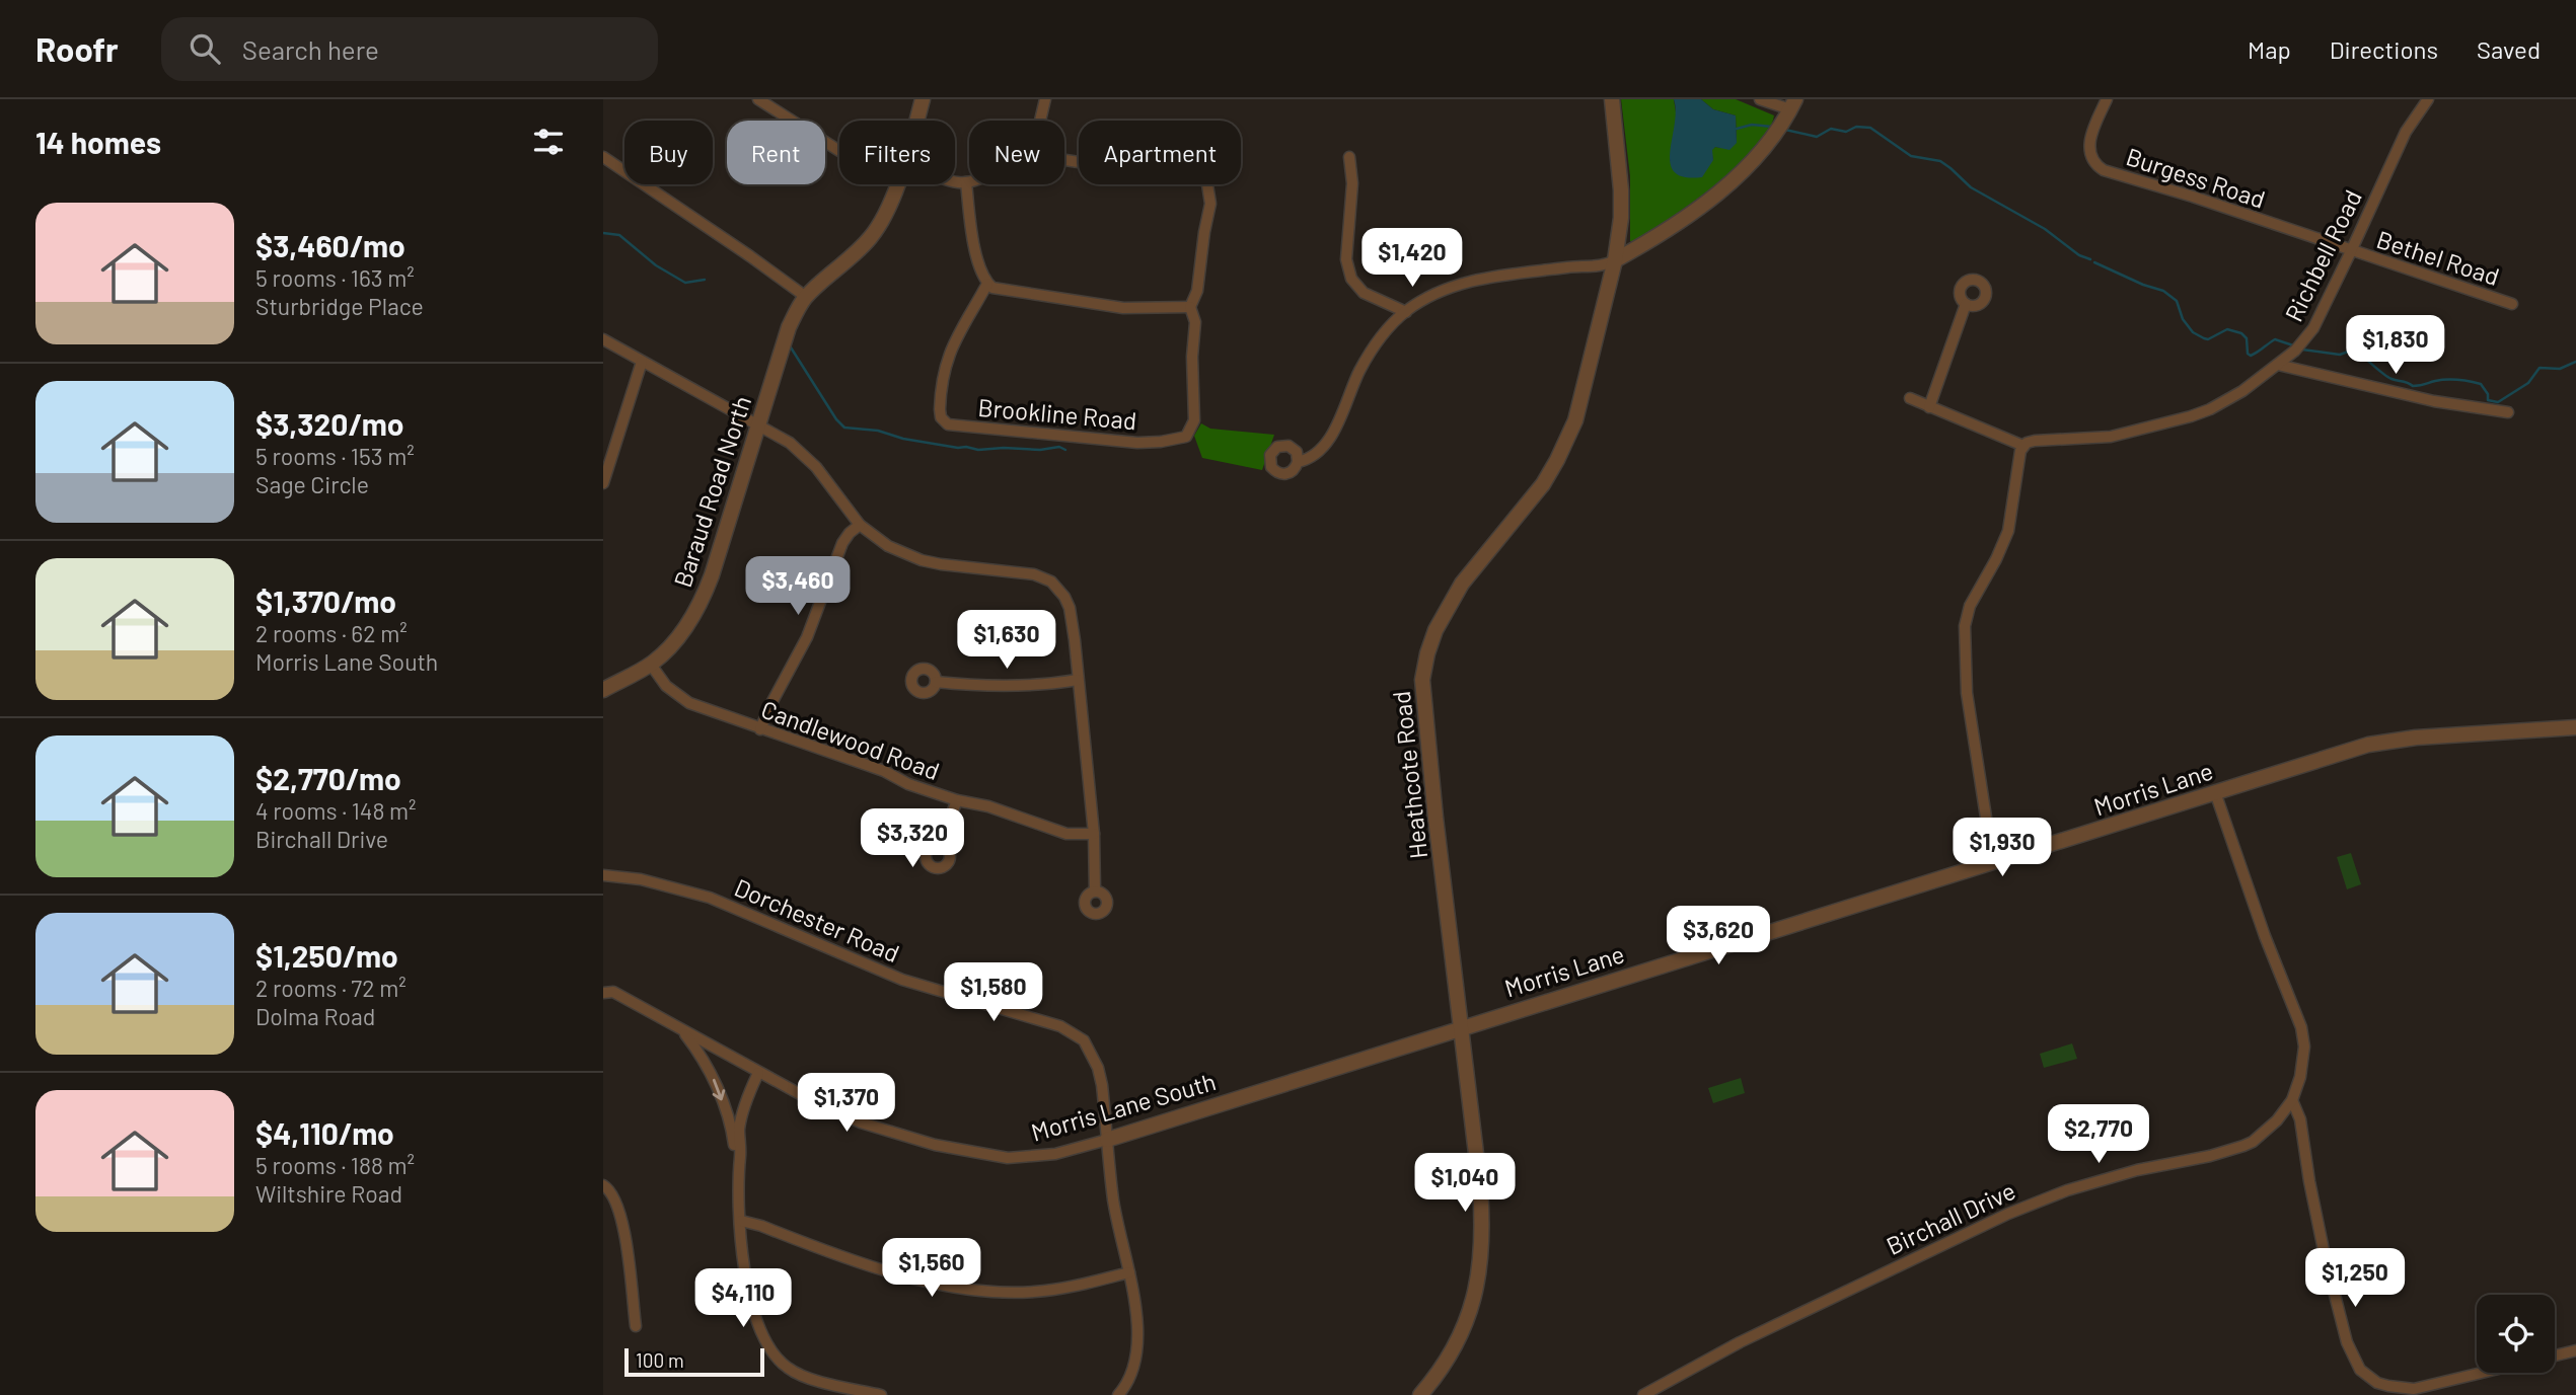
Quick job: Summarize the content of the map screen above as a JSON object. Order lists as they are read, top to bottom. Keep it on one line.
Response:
{"streets":{"street":["Burgess Road","Richbell Road","Bethel Road","Brookline Road","Baraud Road North","Candlewood Road","Heathcote Road","Morris Lane","Dorchester Road","Morris Lane South","Birchall Drive"]},"crossings":[["Burgess Road","Richbell Road"],["Burgess Road","Bethel Road"],["Richbell Road","Bethel Road"],["Baraud Road North","Candlewood Road"],["Heathcote Road","Morris Lane"],["Morris Lane","Morris Lane South"],["Morris Lane","Birchall Drive"],["Dorchester Road","Morris Lane South"]],"scale_bar":"100 m","page":{"header":"Roofr","search":"Search here","nav":["Map","Directions","Saved"],"heading":"14 homes","chip":["Buy","Rent","Filters","New","Apartment"],"list":[{"name":"$3,460/mo","note":"5 rooms · 163 m² · Sturbridge Place"},{"name":"$3,320/mo","note":"5 rooms · 153 m² · Sage Circle"},{"name":"$1,370/mo","note":"2 rooms · 62 m² · Morris Lane South"},{"name":"$2,770/mo","note":"4 rooms · 148 m² · Birchall Drive"},{"name":"$1,250/mo","note":"2 rooms · 72 m² · Dolma Road"},{"name":"$4,110/mo","note":"5 rooms · 188 m² · Wiltshire Road"}],"price":["$1,420","$1,830","$3,460","$1,630","$3,320","$1,930","$3,620","$1,580","$1,370","$2,770","$1,040","$1,560","$1,250","$4,110"],"scale":"100 m"}}
